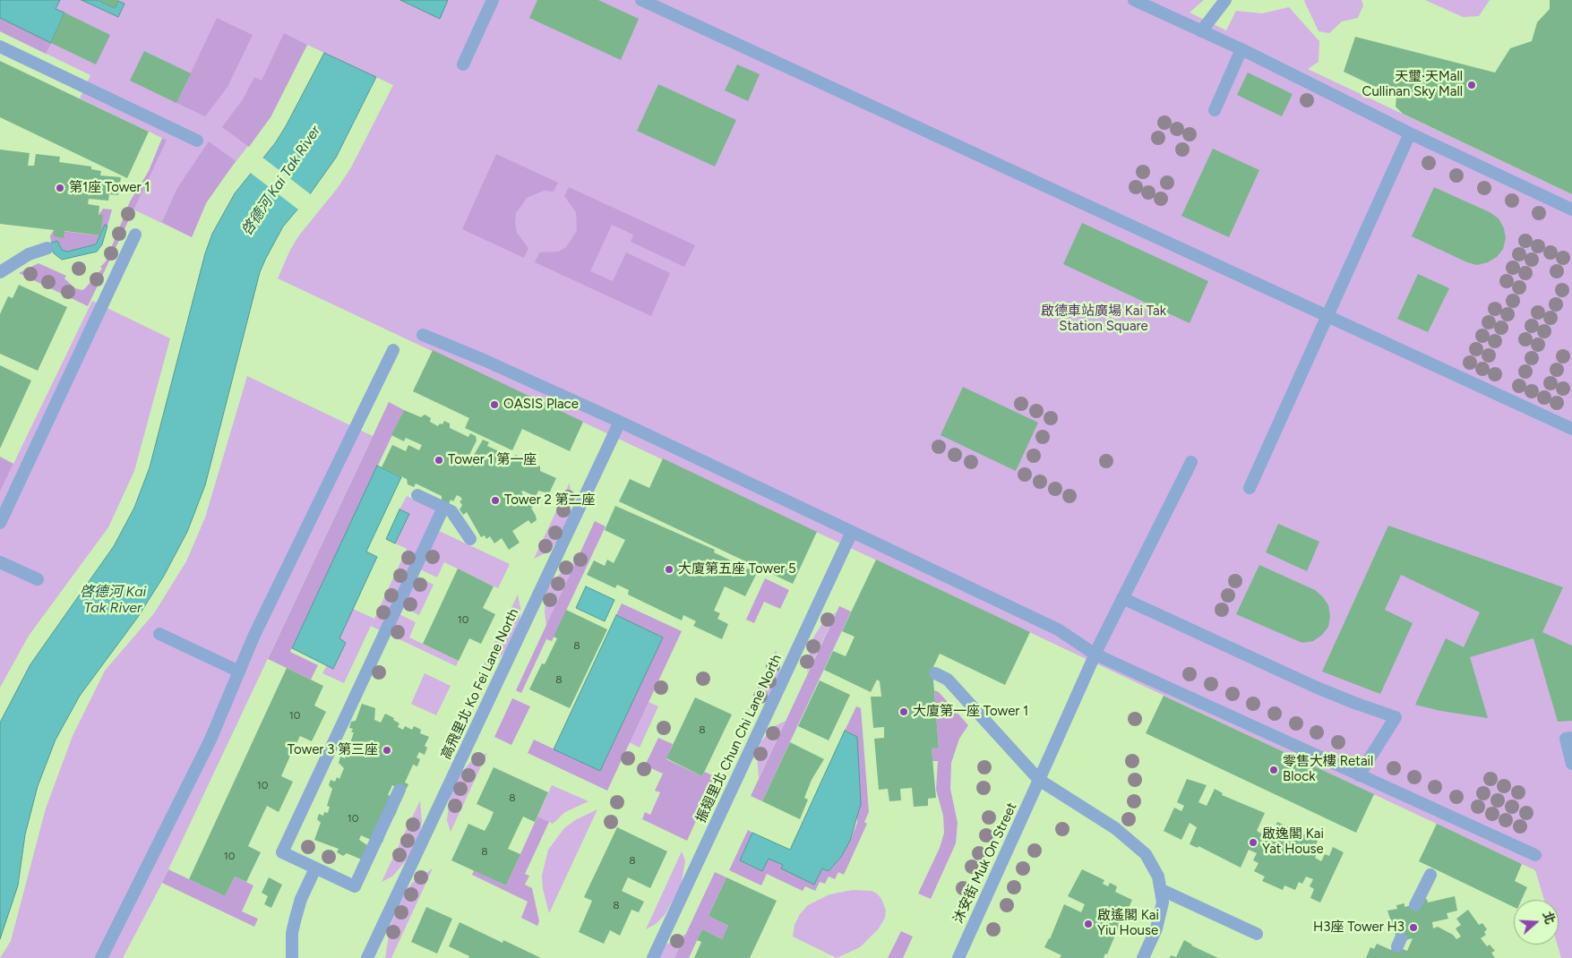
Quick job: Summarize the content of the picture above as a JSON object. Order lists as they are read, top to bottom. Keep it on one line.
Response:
{"streets":{"street":["高飛里北 Ko Fei Lane North","振翅里北 Chun Chi Lane North","沐安街 Muk On Street"]},"water":["啓德河 Kai Tak River"],"parks":["啟德車站廣場 Kai Tak Station Square"],"places":["天璽·天Mall Cullinan Sky Mall","第1座 Tower 1","OASIS Place","Tower 1 第一座","Tower 2 第二座","大廈第五座 Tower 5","大廈第一座 Tower 1","Tower 3 第三座","零售大樓 Retail Block","啟逸閣 Kai Yat House","啟遙閣 Kai Yiu House","H3座 Tower H3"],"house_numbers":["10","8","8","10","8","10","8","10","8","10","8","8"],"north":"right"}
